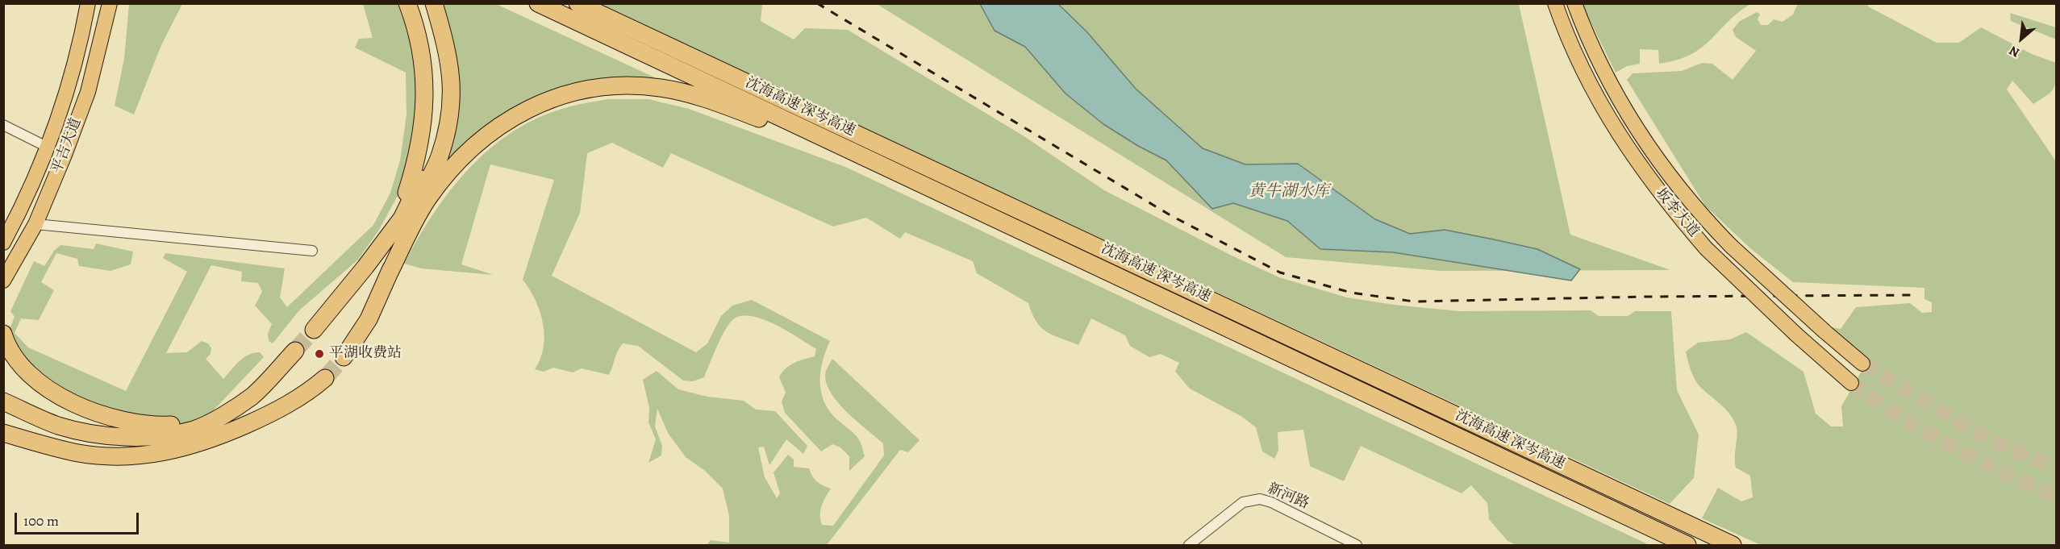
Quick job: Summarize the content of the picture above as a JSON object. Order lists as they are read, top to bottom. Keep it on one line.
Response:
{"streets":{"highway":["沈海高速 深岑高速"],"main road":["平吉大道","坂李大道"],"street":["新河路"]},"water":["黄牛湖水库"],"places":["平湖收费站"],"scale_bar":"100 m","north":"bottom left"}
